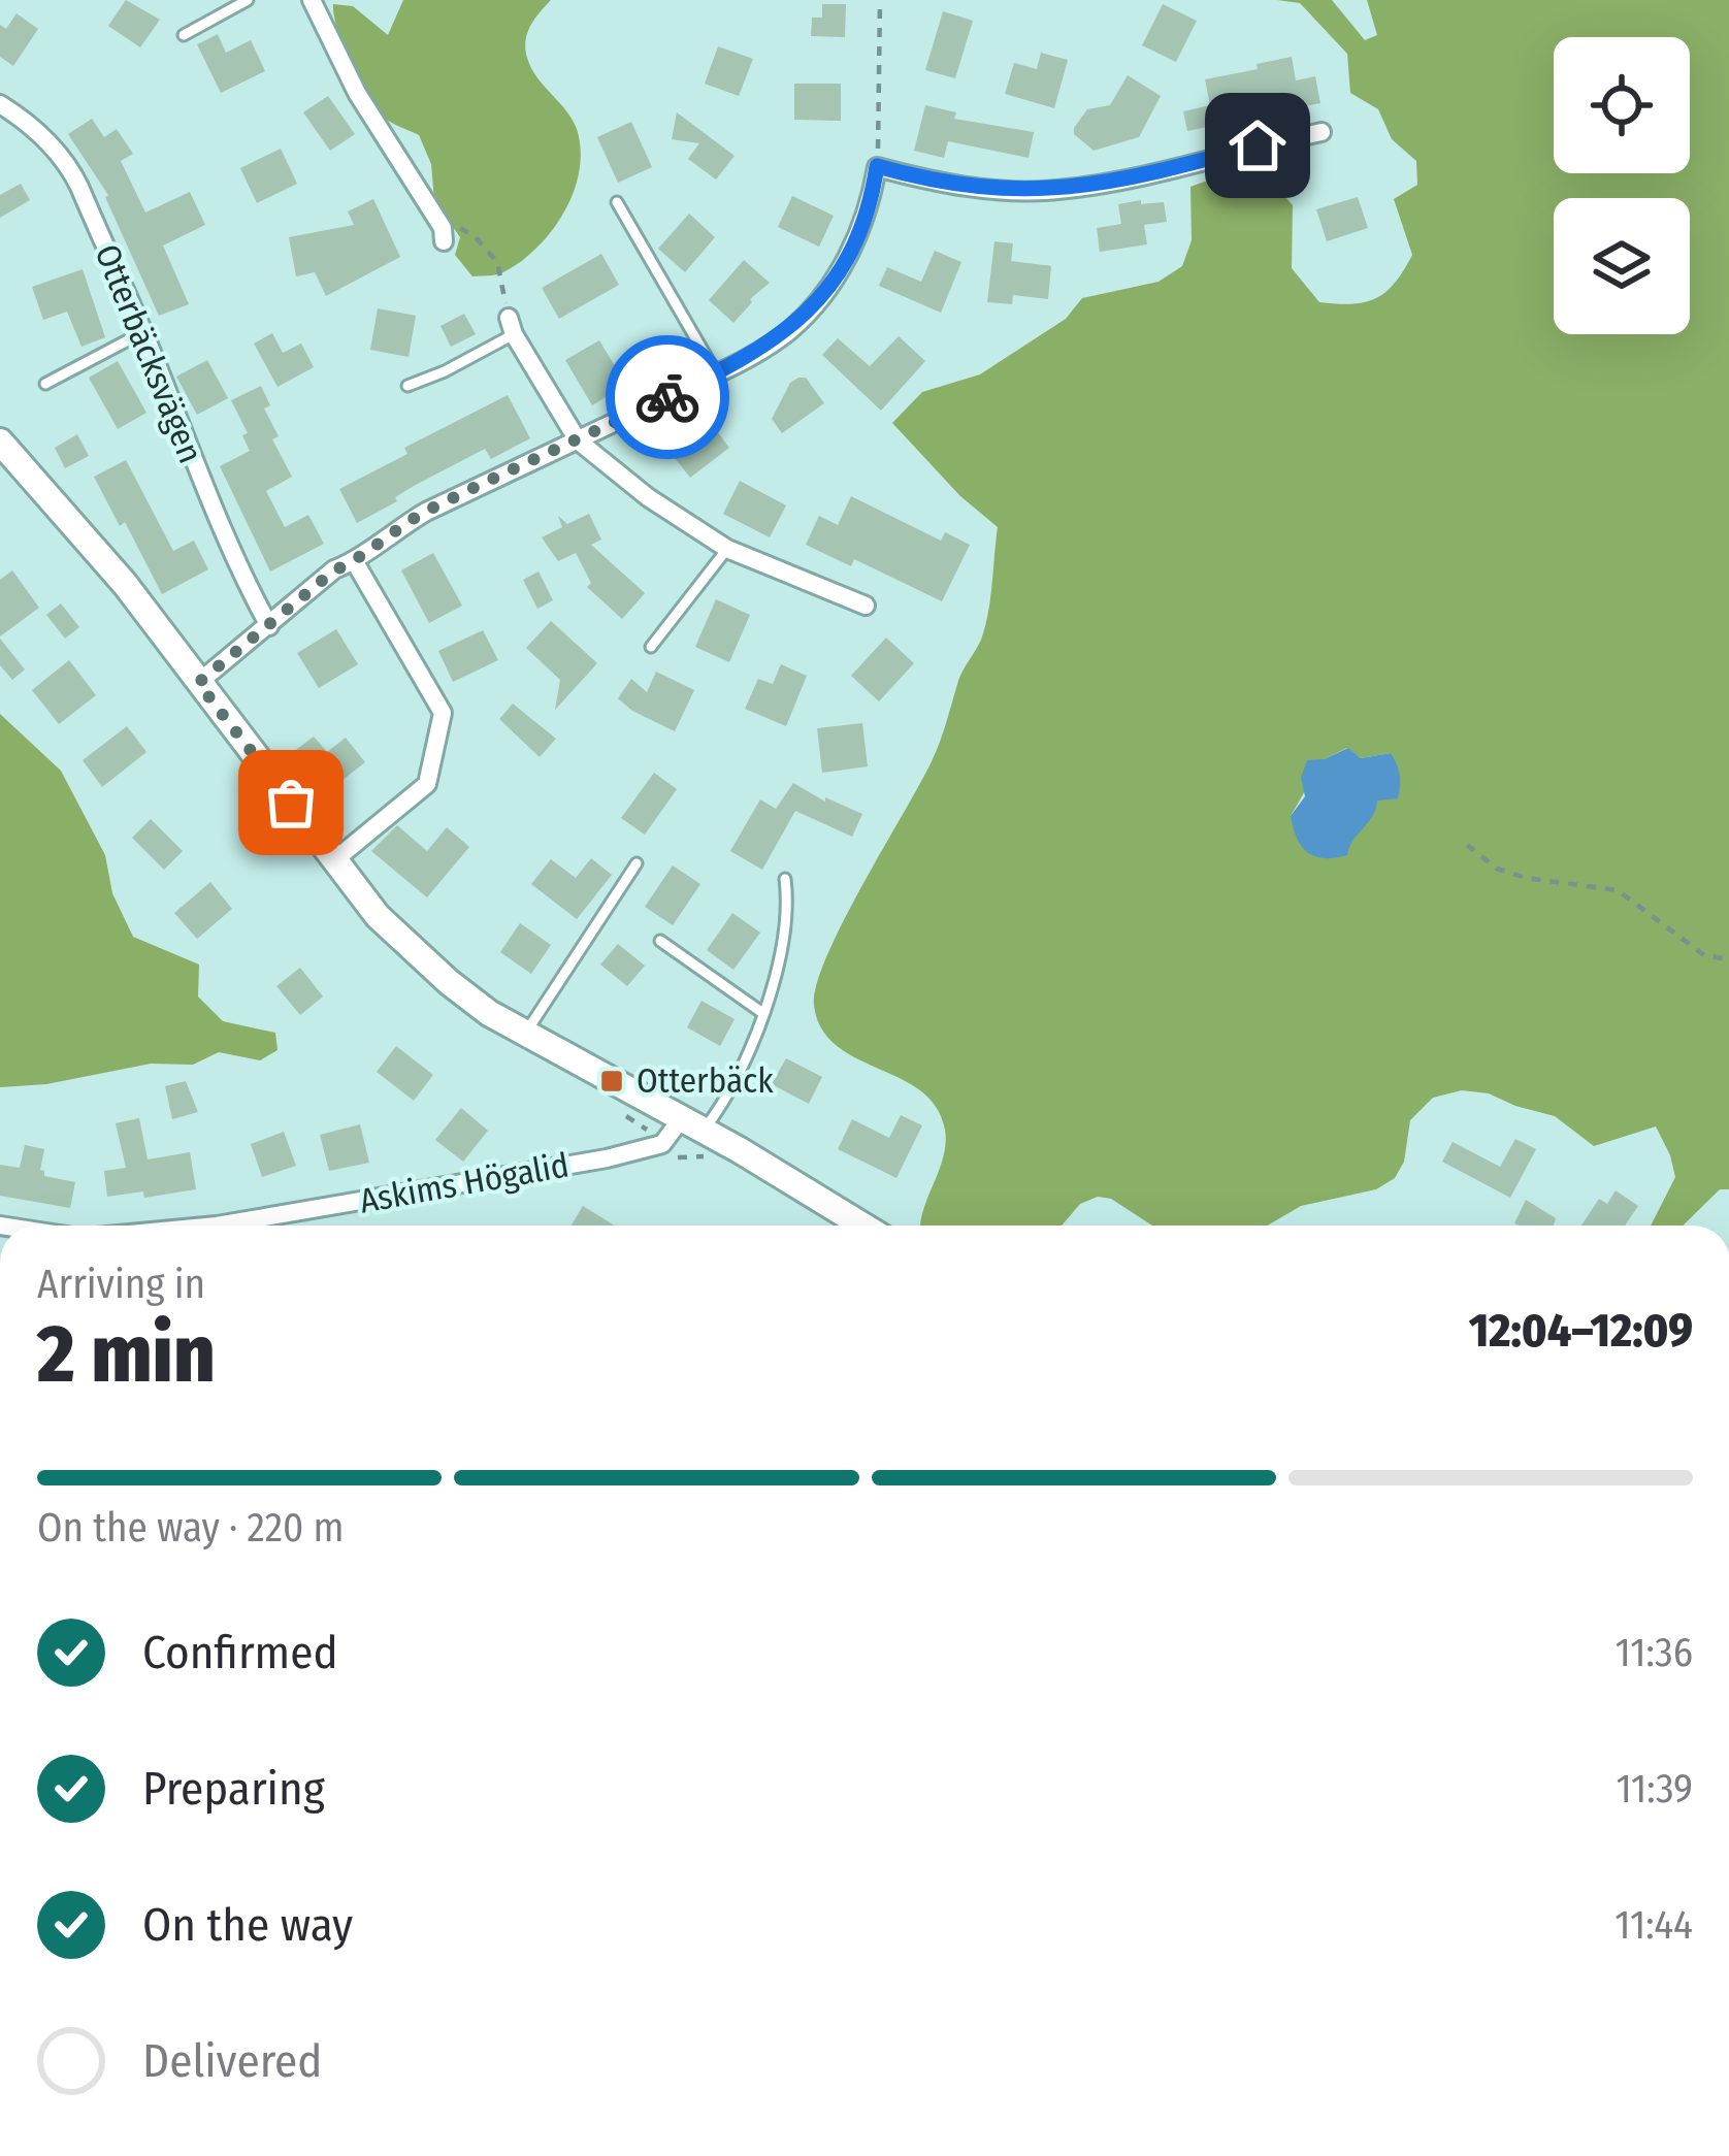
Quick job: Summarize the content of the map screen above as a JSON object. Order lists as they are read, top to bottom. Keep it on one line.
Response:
{"streets":{"street":["Otterbäcksvägen","Askims Högalid"]},"places":{"transit":["Otterbäck"]},"page":{"heading":["2 min","Arriving in","12:04–12:09"],"bar":"On the way · 220 m","list":[["Confirmed","11:36"],["Preparing","11:39"],["On the way","11:44"],"Delivered"]}}
